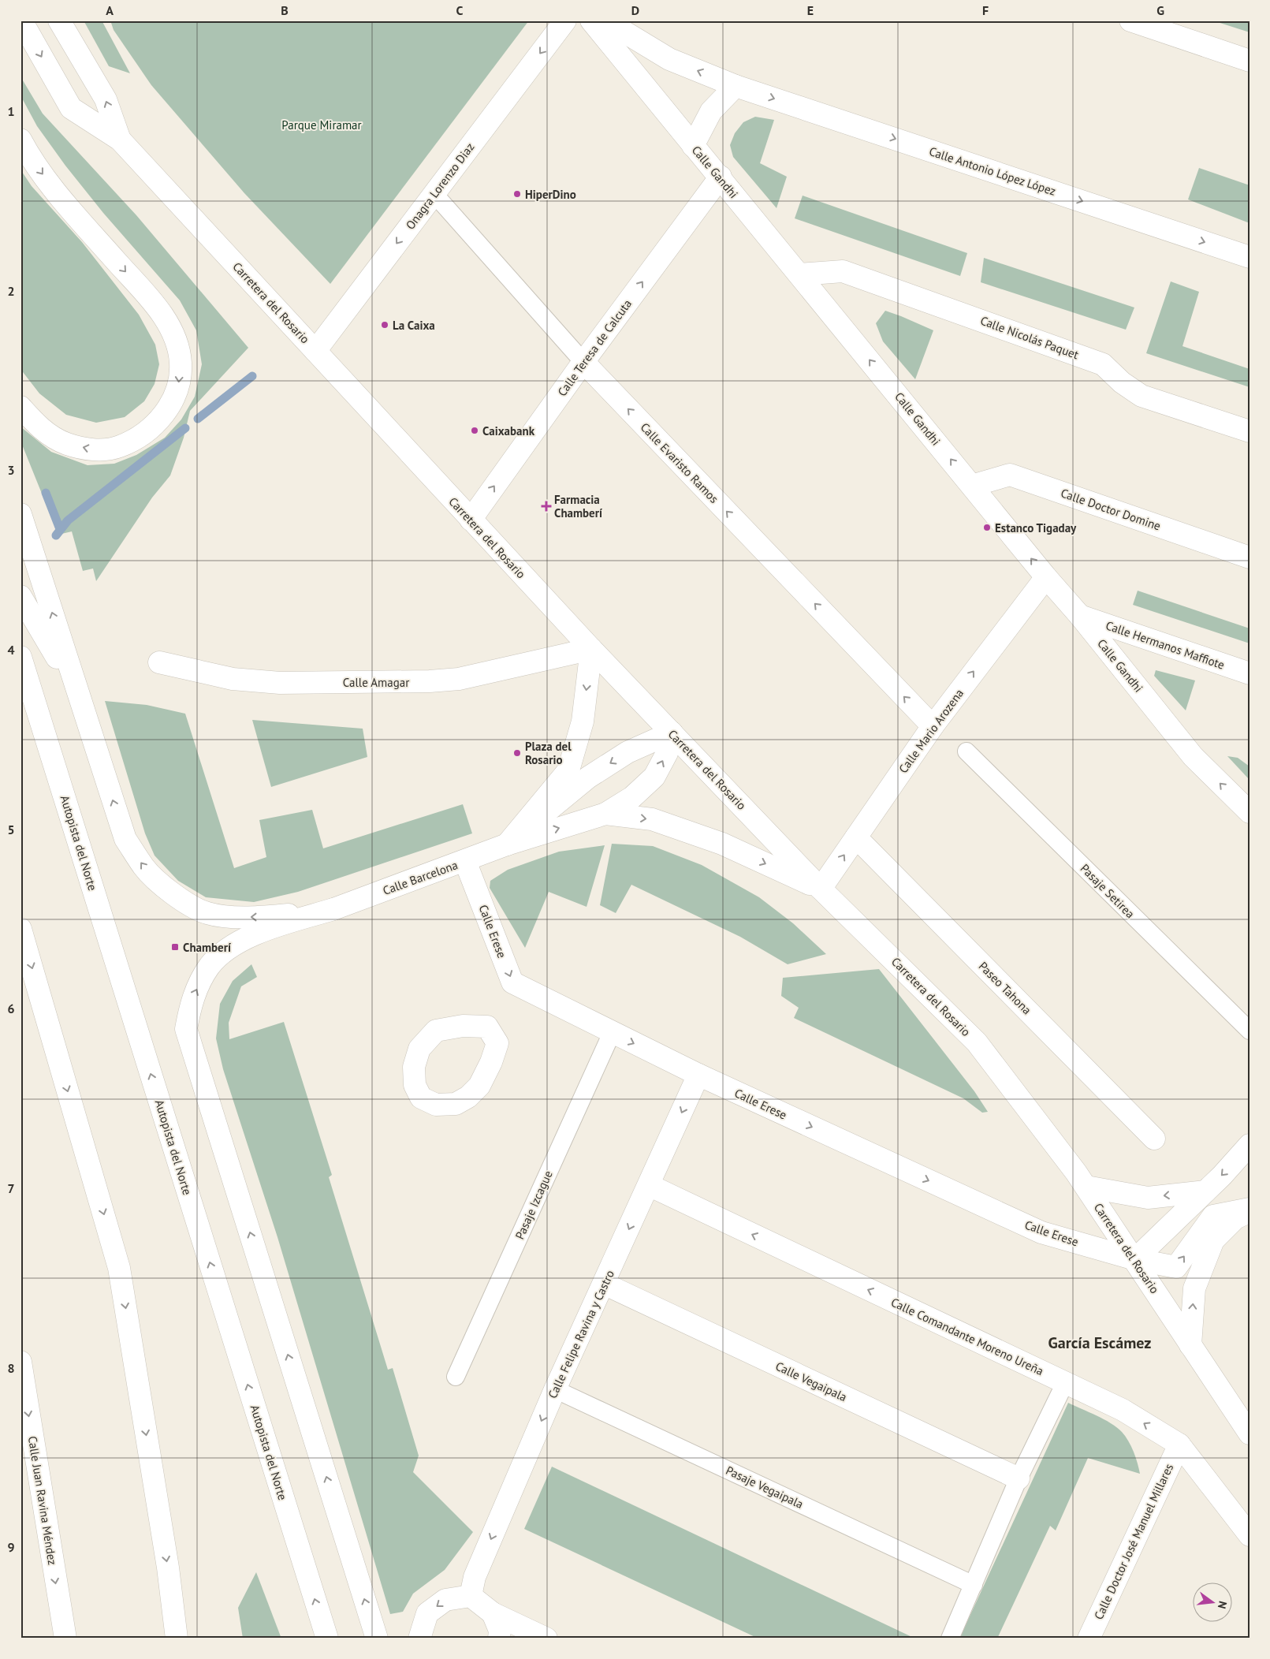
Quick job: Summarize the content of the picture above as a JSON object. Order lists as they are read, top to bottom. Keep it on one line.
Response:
{"streets":{"main road":["Calle Antonio López López","Calle Gandhi","Onagra Lorenzo Diaz","Carretera del Rosario","Calle Nicolás Paquet","Calle Teresa de Calcuta","Calle Evaristo Ramos","Calle Doctor Domine","Calle Hermanos Maffiote","Calle Amagar","Calle Mario Arozena","Autopista del Norte","Calle Barcelona","Calle Erese","Paseo Tahona","Calle Felipe Ravina y Castro","Calle Comandante Moreno Ureña","Calle Vegaipala","Calle Juan Ravina Méndez","Calle Doctor José Manuel Millares"],"street":["Pasaje Setirea","Pasaje Izcague","Pasaje Vegaipala"]},"crossings":[["Calle Gandhi","Calle Nicolás Paquet"],["Calle Gandhi","Calle Teresa de Calcuta"],["Calle Gandhi","Calle Doctor Domine"],["Calle Gandhi","Calle Hermanos Maffiote"],["Calle Gandhi","Calle Mario Arozena"],["Onagra Lorenzo Diaz","Carretera del Rosario"],["Onagra Lorenzo Diaz","Calle Evaristo Ramos"],["Carretera del Rosario","Calle Teresa de Calcuta"],["Carretera del Rosario","Calle Amagar"],["Carretera del Rosario","Calle Mario Arozena"],["Carretera del Rosario","Calle Erese"],["Calle Teresa de Calcuta","Calle Evaristo Ramos"],["Calle Evaristo Ramos","Calle Mario Arozena"],["Calle Mario Arozena","Paseo Tahona"],["Calle Barcelona","Calle Erese"],["Calle Erese","Pasaje Izcague"],["Calle Erese","Calle Felipe Ravina y Castro"],["Calle Felipe Ravina y Castro","Calle Comandante Moreno Ureña"],["Calle Felipe Ravina y Castro","Calle Vegaipala"],["Calle Felipe Ravina y Castro","Pasaje Vegaipala"],["Calle Comandante Moreno Ureña","Calle Doctor José Manuel Millares"]],"one_way":["Calle Gandhi","Onagra Lorenzo Diaz","Calle Teresa de Calcuta","Calle Evaristo Ramos","Calle Mario Arozena","Calle Erese","Calle Felipe Ravina y Castro","Calle Comandante Moreno Ureña"],"districts":["García Escámez"],"parks":["Parque Miramar"],"places":{"other":["HiperDino","La Caixa","Caixabank","Estanco Tigaday","Plaza del Rosario"],"health":["Farmacia Chamberí"],"transit":["Chamberí"]},"north":"right","grid":{"columns":["A","B","C","D","E","F","G"],"rows":["1","2","3","4","5","6","7","8","9"]}}
